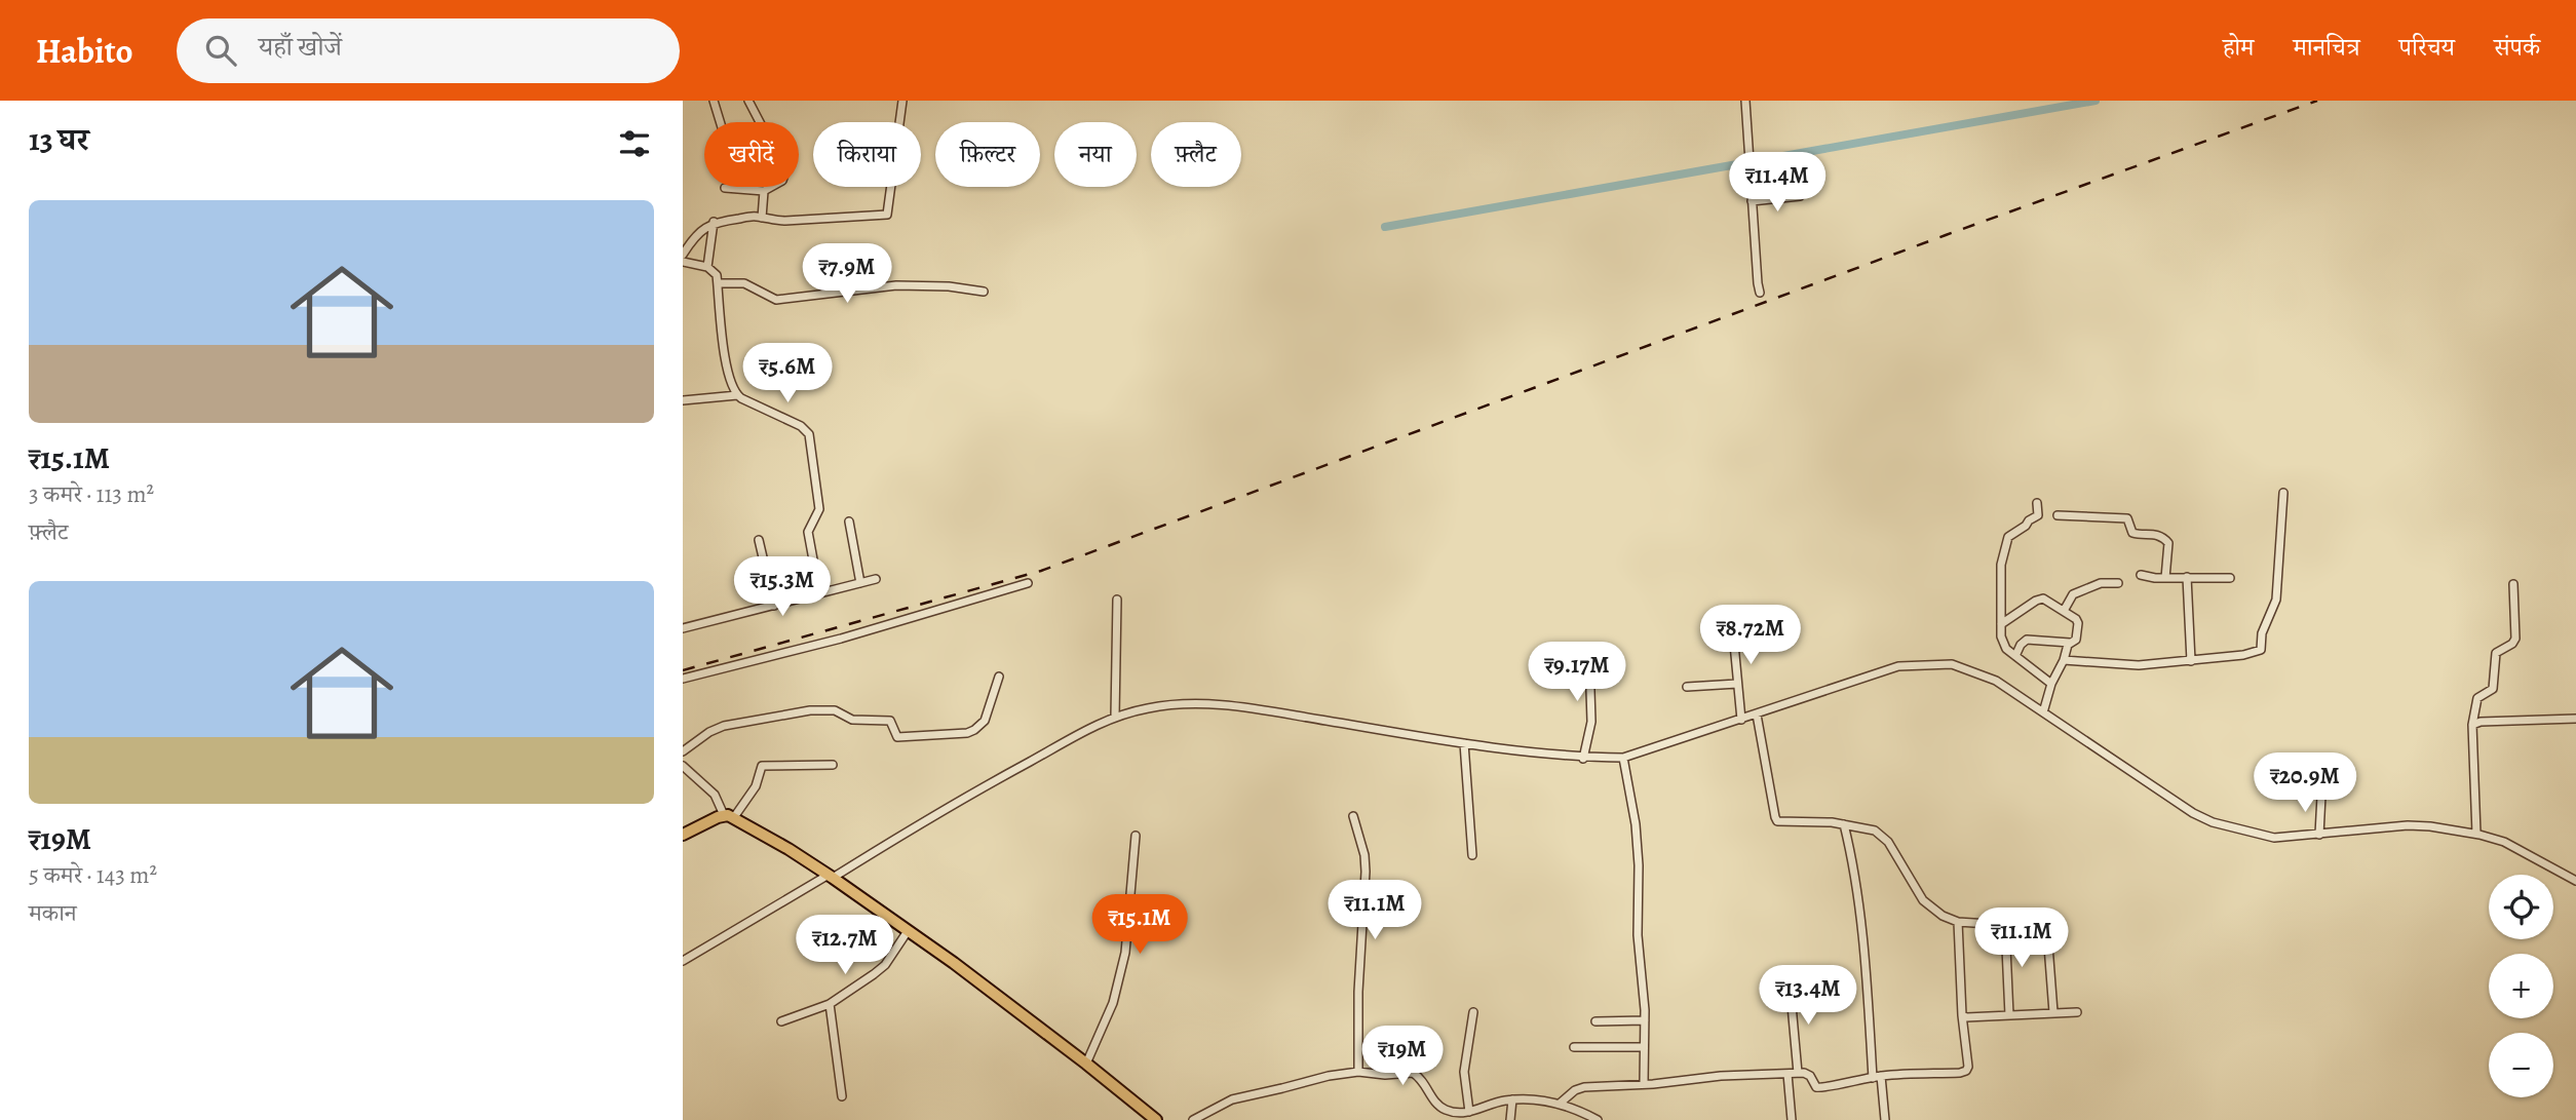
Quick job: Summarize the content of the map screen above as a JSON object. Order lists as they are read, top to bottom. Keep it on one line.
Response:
{"page":{"header":"Habito","search":"यहाँ खोजें","nav":["होम","मानचित्र","परिचय","संपर्क"],"heading":"13 घर","chip":["खरीदें","किराया","फ़िल्टर","नया","फ़्लैट"],"price":["₹11.4M","₹7.9M","₹5.6M","₹15.3M","₹8.72M","₹9.17M","₹20.9M","₹11.1M","₹15.1M","₹11.1M","₹12.7M","₹13.4M","₹19M"],"list":[{"name":"₹15.1M","note":"3 कमरे · 113 m² · फ़्लैट"},{"name":"₹19M","note":"5 कमरे · 143 m² · मकान"}],"map_buttons":["+","−"]}}
